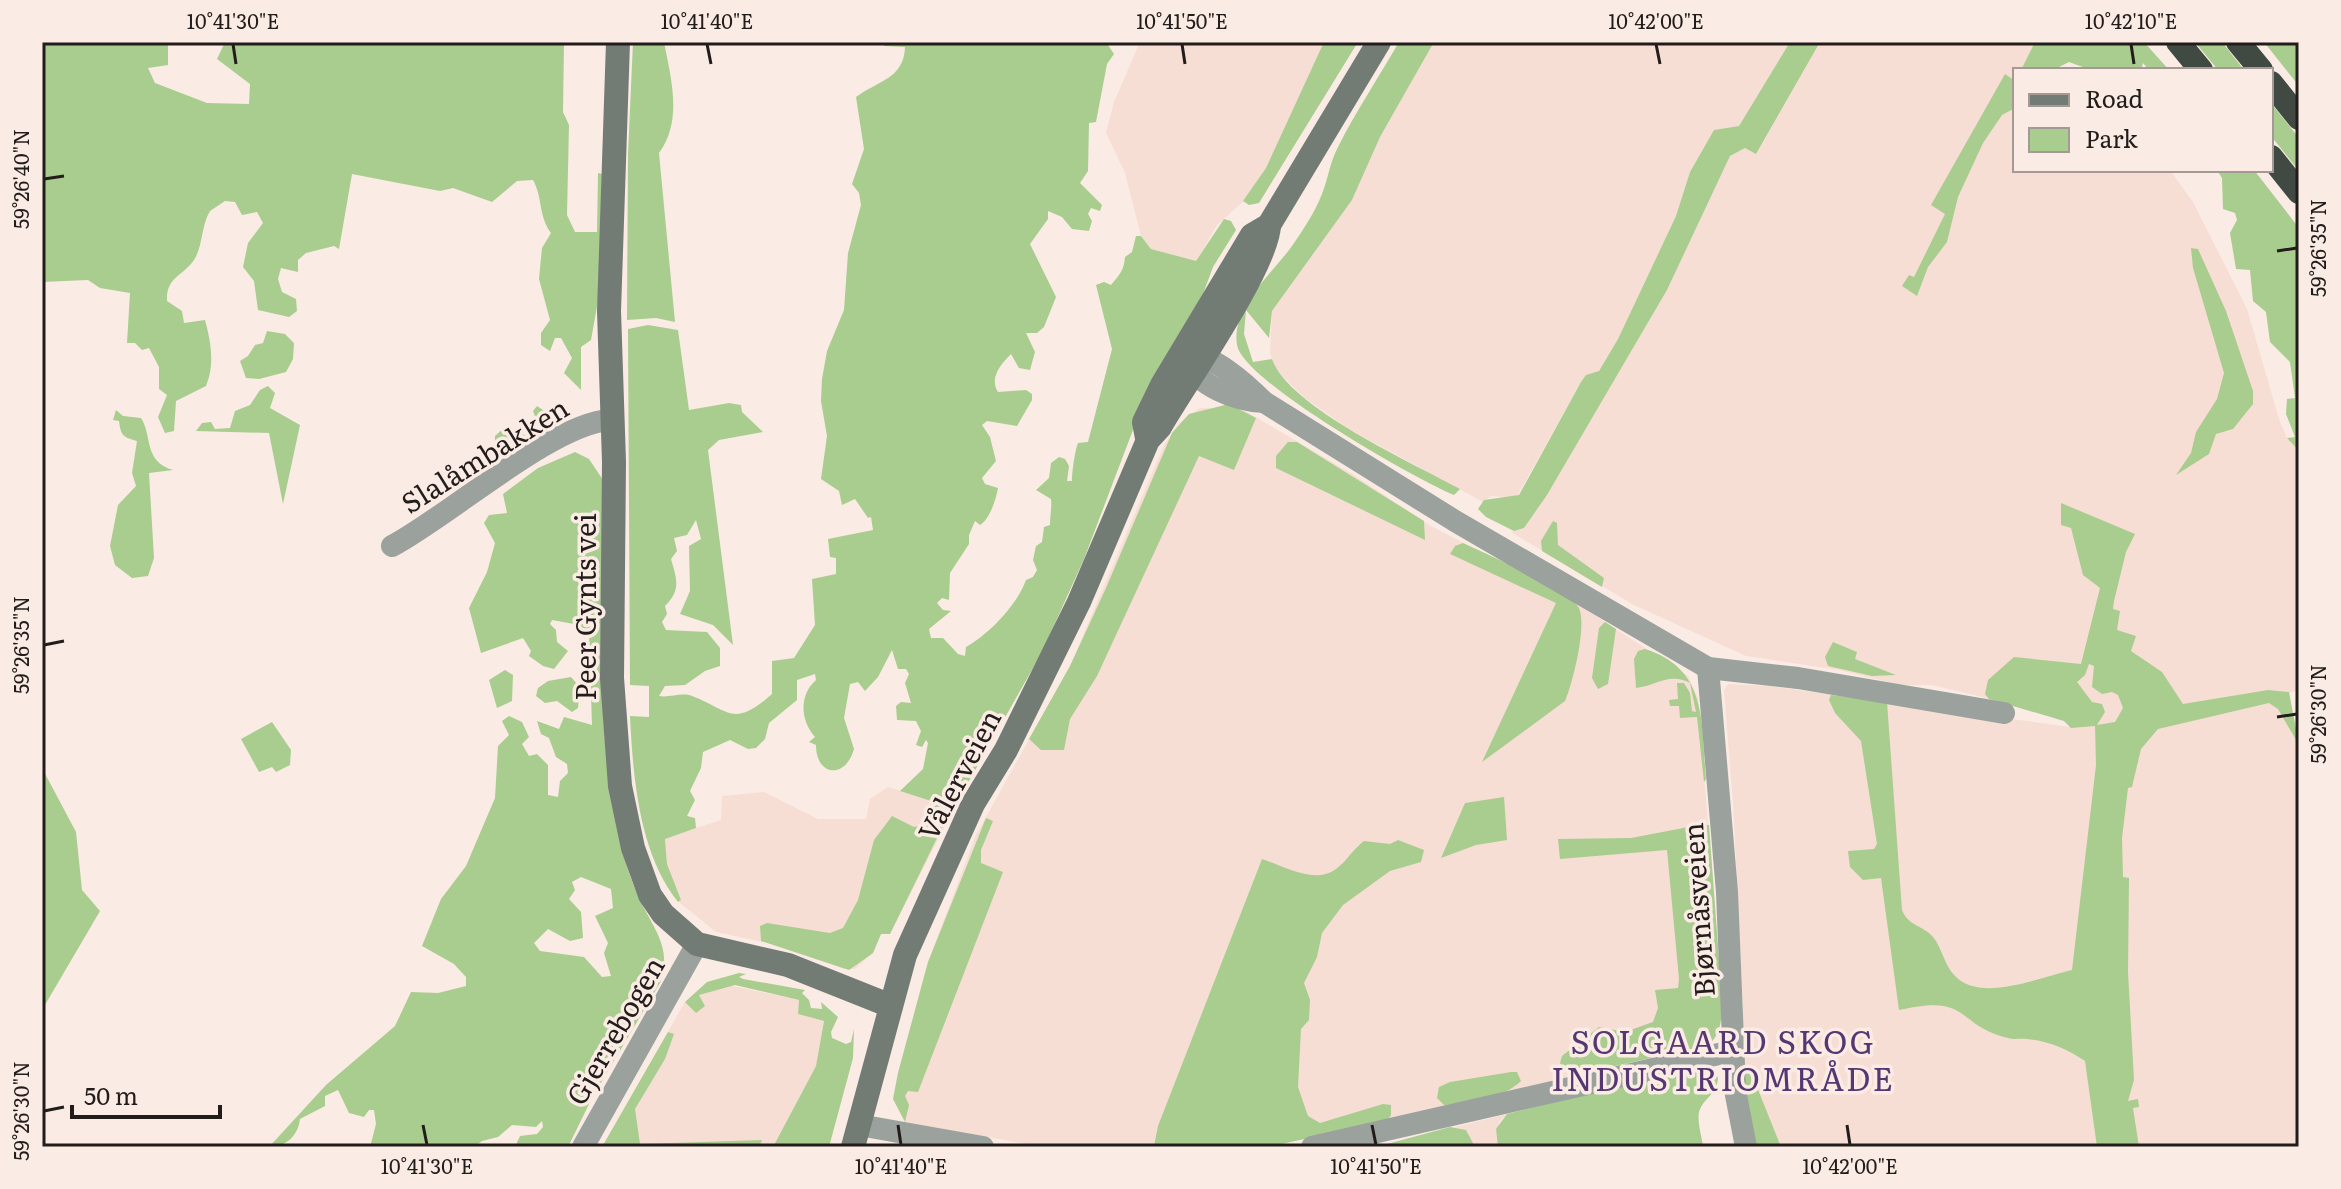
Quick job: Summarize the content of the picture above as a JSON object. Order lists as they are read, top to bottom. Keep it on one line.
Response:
{"streets":{"street":["Slalåmbakken","Peer Gynts vei","Vålerveien","Bjørnåsveien","Gjerrebogen"]},"crossings":[["Slalåmbakken","Peer Gynts vei"],["Peer Gynts vei","Vålerveien"],["Peer Gynts vei","Gjerrebogen"]],"districts":["SOLGAARD SKOG INDUSTRIOMRÅDE"],"legend":["Road","Park"],"scale_bar":"50 m","coordinates":["10°41'30\"E","10°41'40\"E","10°41'50\"E","10°42'00\"E","10°42'10\"E","59°26'40\"N","59°26'35\"N","59°26'30\"N"]}
